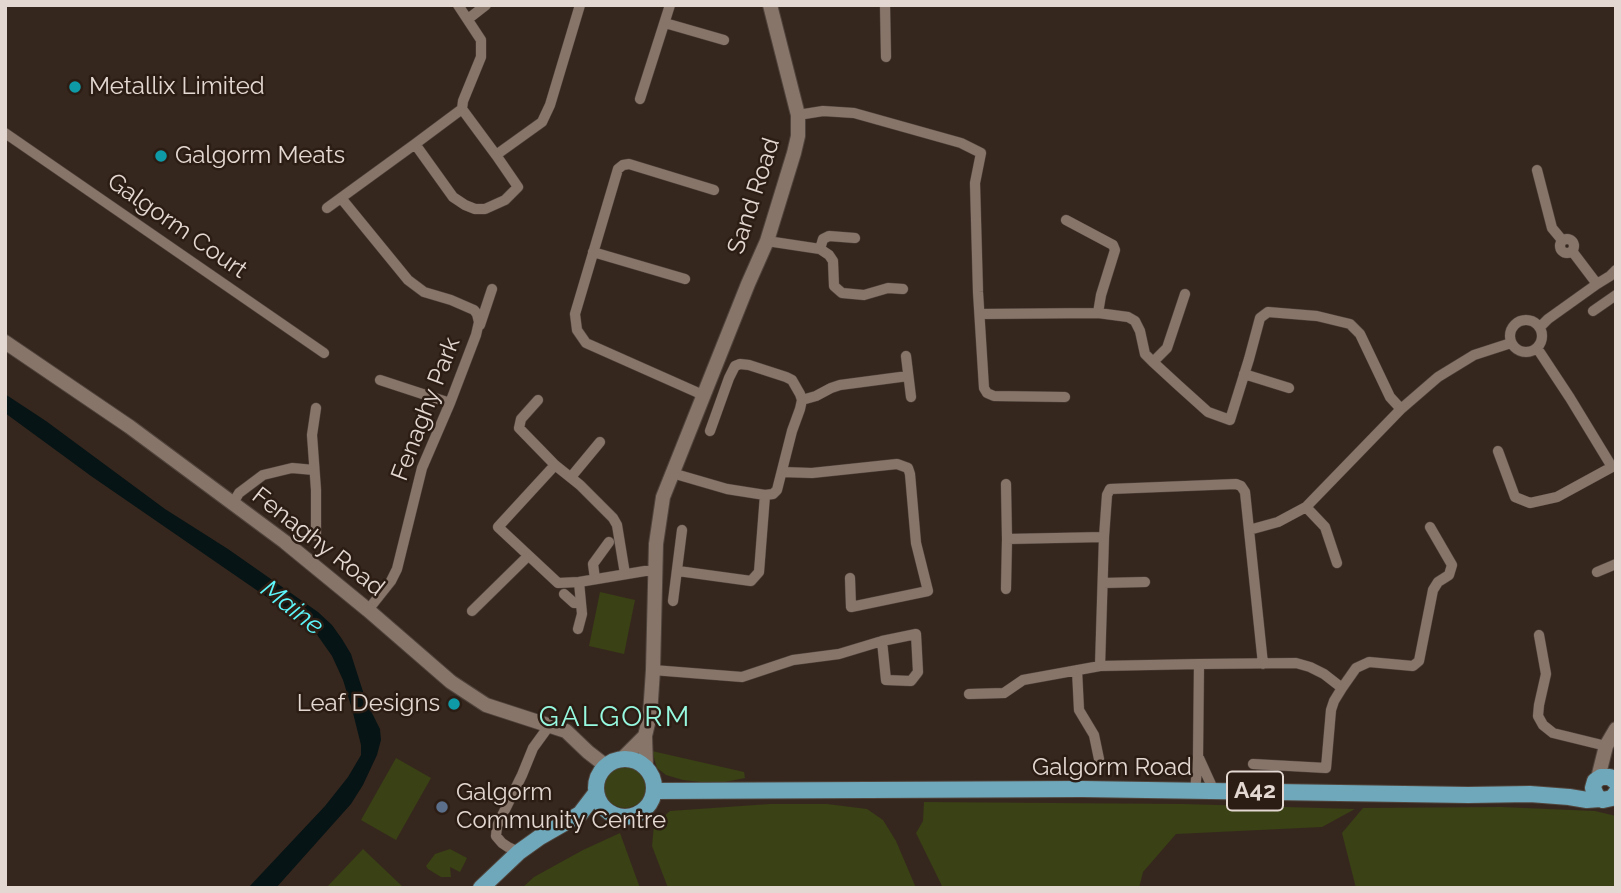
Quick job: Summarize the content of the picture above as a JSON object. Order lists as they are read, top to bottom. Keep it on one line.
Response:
{"streets":{"main road":["Galgorm Road","A42"],"street":["Sand Road","Galgorm Court","Fenaghy Park","Fenaghy Road"]},"crossings":[["Sand Road","Fenaghy Road"],["Sand Road","Galgorm Road"],["Fenaghy Park","Fenaghy Road"],["Fenaghy Road","Galgorm Road"]],"districts":["GALGORM"],"water":["Maine"],"places":["Metallix Limited","Galgorm Meats","Leaf Designs","Galgorm Community Centre"]}
